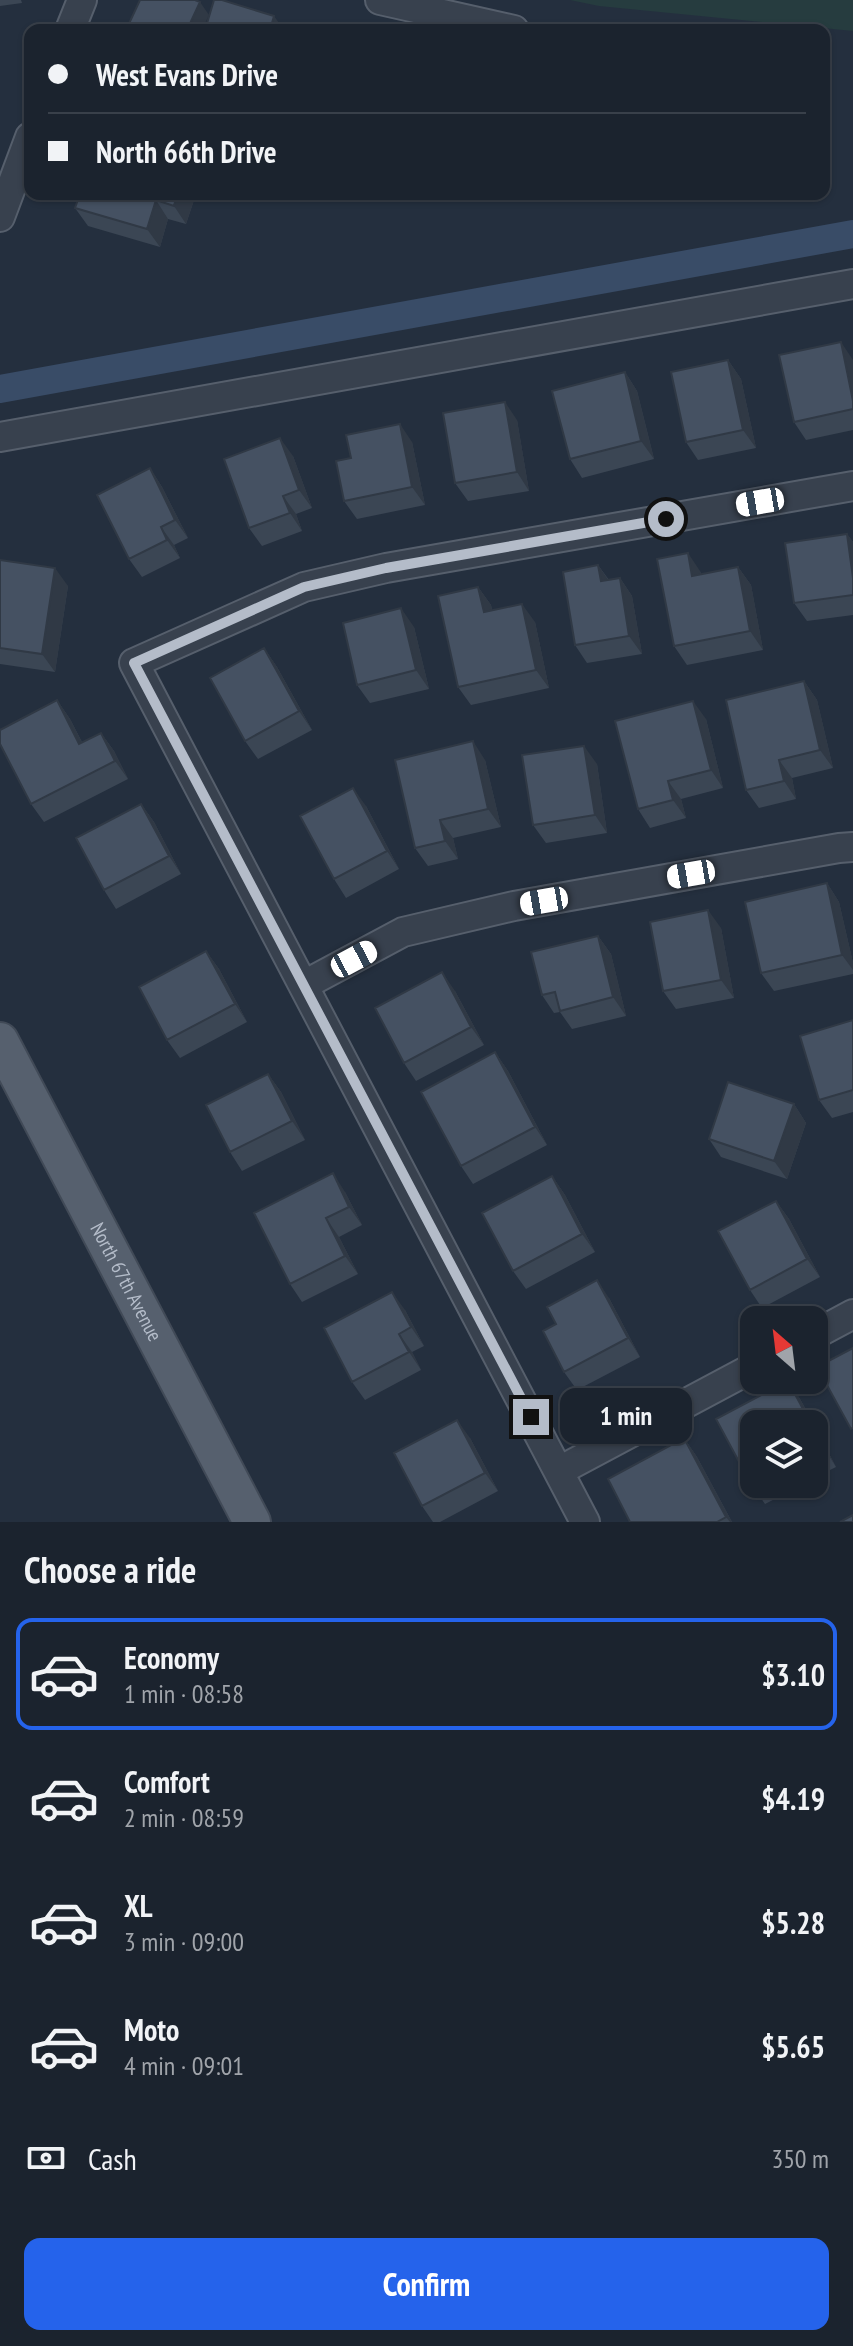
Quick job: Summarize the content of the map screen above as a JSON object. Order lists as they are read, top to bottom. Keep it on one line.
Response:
{"streets":{"main road":["North 67th Avenue"]},"north":"top left","page":{"banner":["West Evans Drive","North 66th Drive"],"bubble":"1 min","heading":"Choose a ride","list":[{"name":"Economy","note":"1 min · 08:58","value":"$3.10"},{"name":"Comfort","note":"2 min · 08:59","value":"$4.19"},{"name":"XL","note":"3 min · 09:00","value":"$5.28"},{"name":"Moto","note":"4 min · 09:01","value":"$5.65"}],"pay":["Cash","350 m"],"buttons":"Confirm"}}
